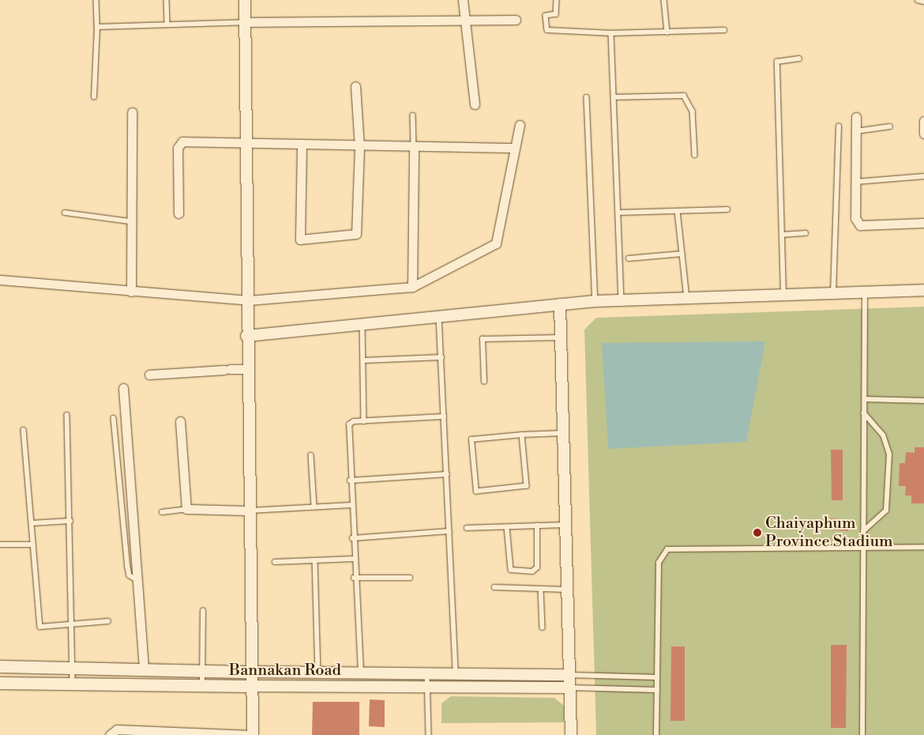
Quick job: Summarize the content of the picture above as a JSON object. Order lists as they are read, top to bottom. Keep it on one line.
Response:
{"streets":{"main road":["Bannakan Road"]},"places":["Chaiyaphum Province Stadium"]}
